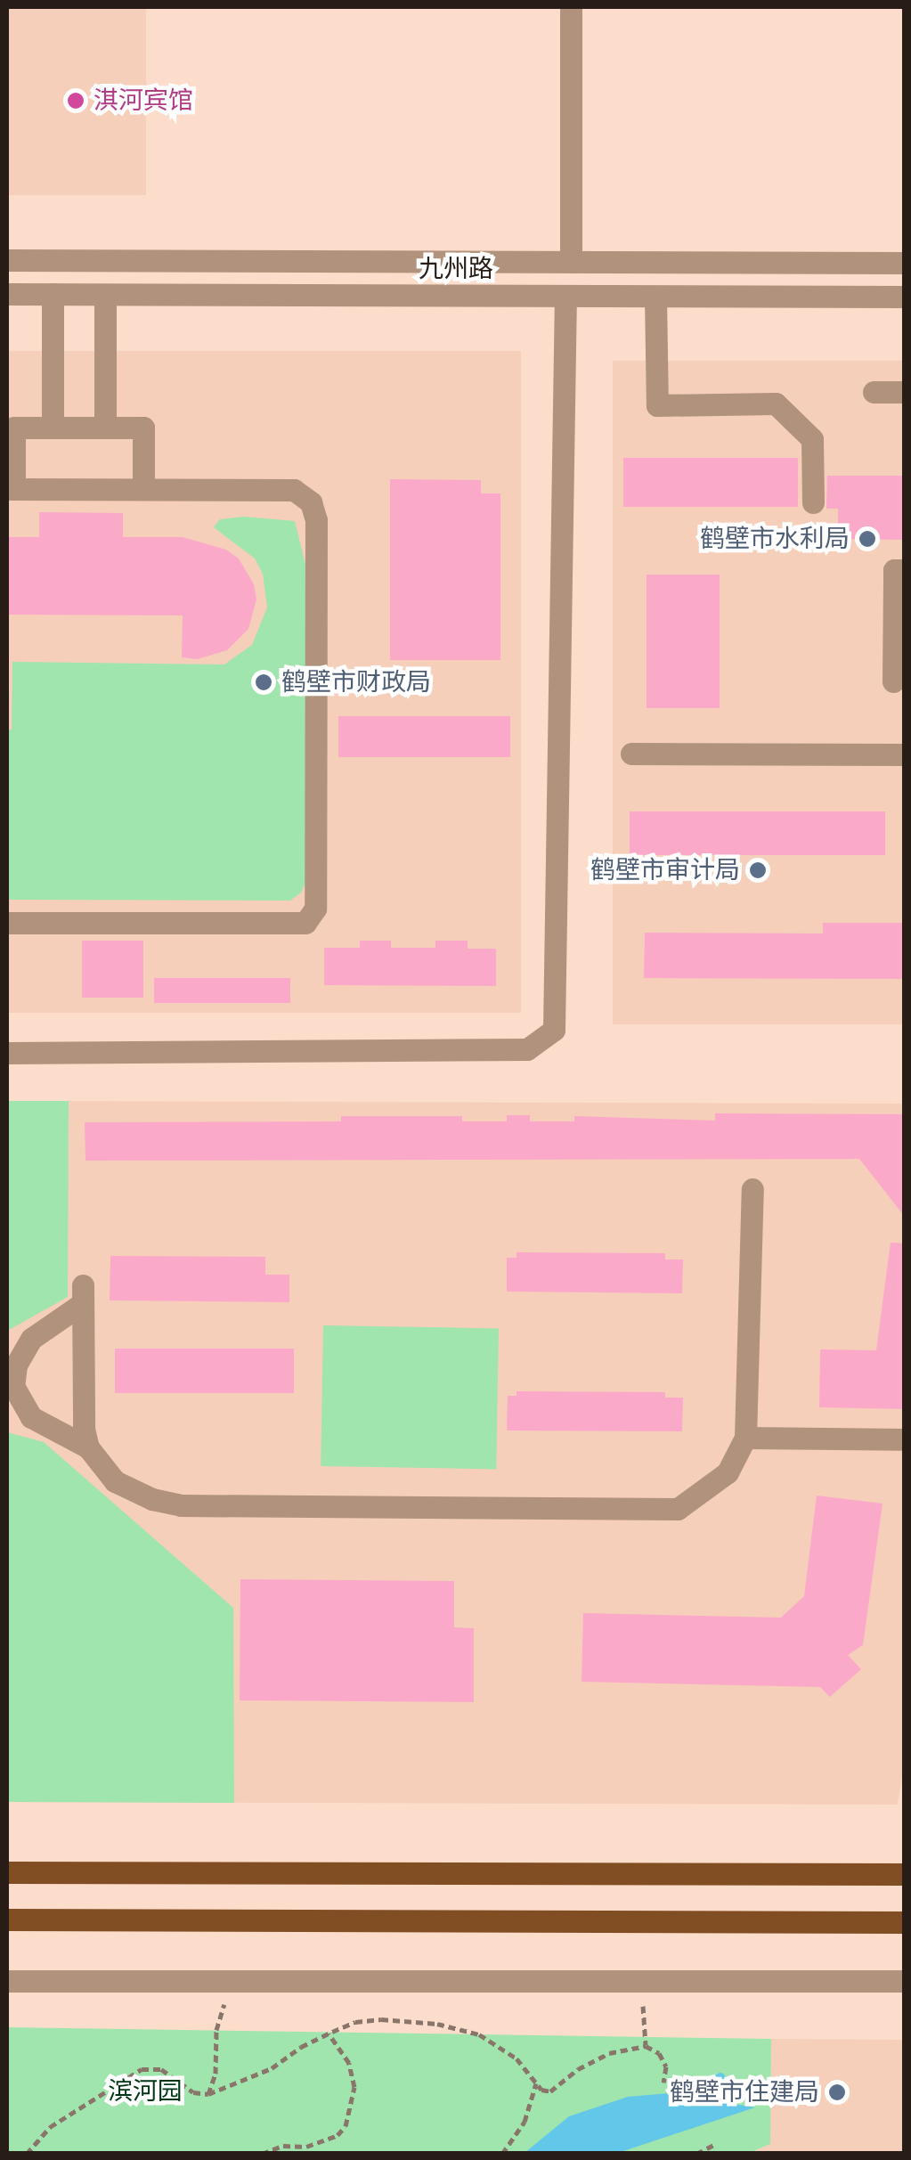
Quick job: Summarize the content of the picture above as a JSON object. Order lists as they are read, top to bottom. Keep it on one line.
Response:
{"streets":{"street":["九州路"]},"parks":["滨河园"],"places":["淇河宾馆","鹤壁市水利局","鹤壁市财政局","鹤壁市审计局","鹤壁市住建局"]}
